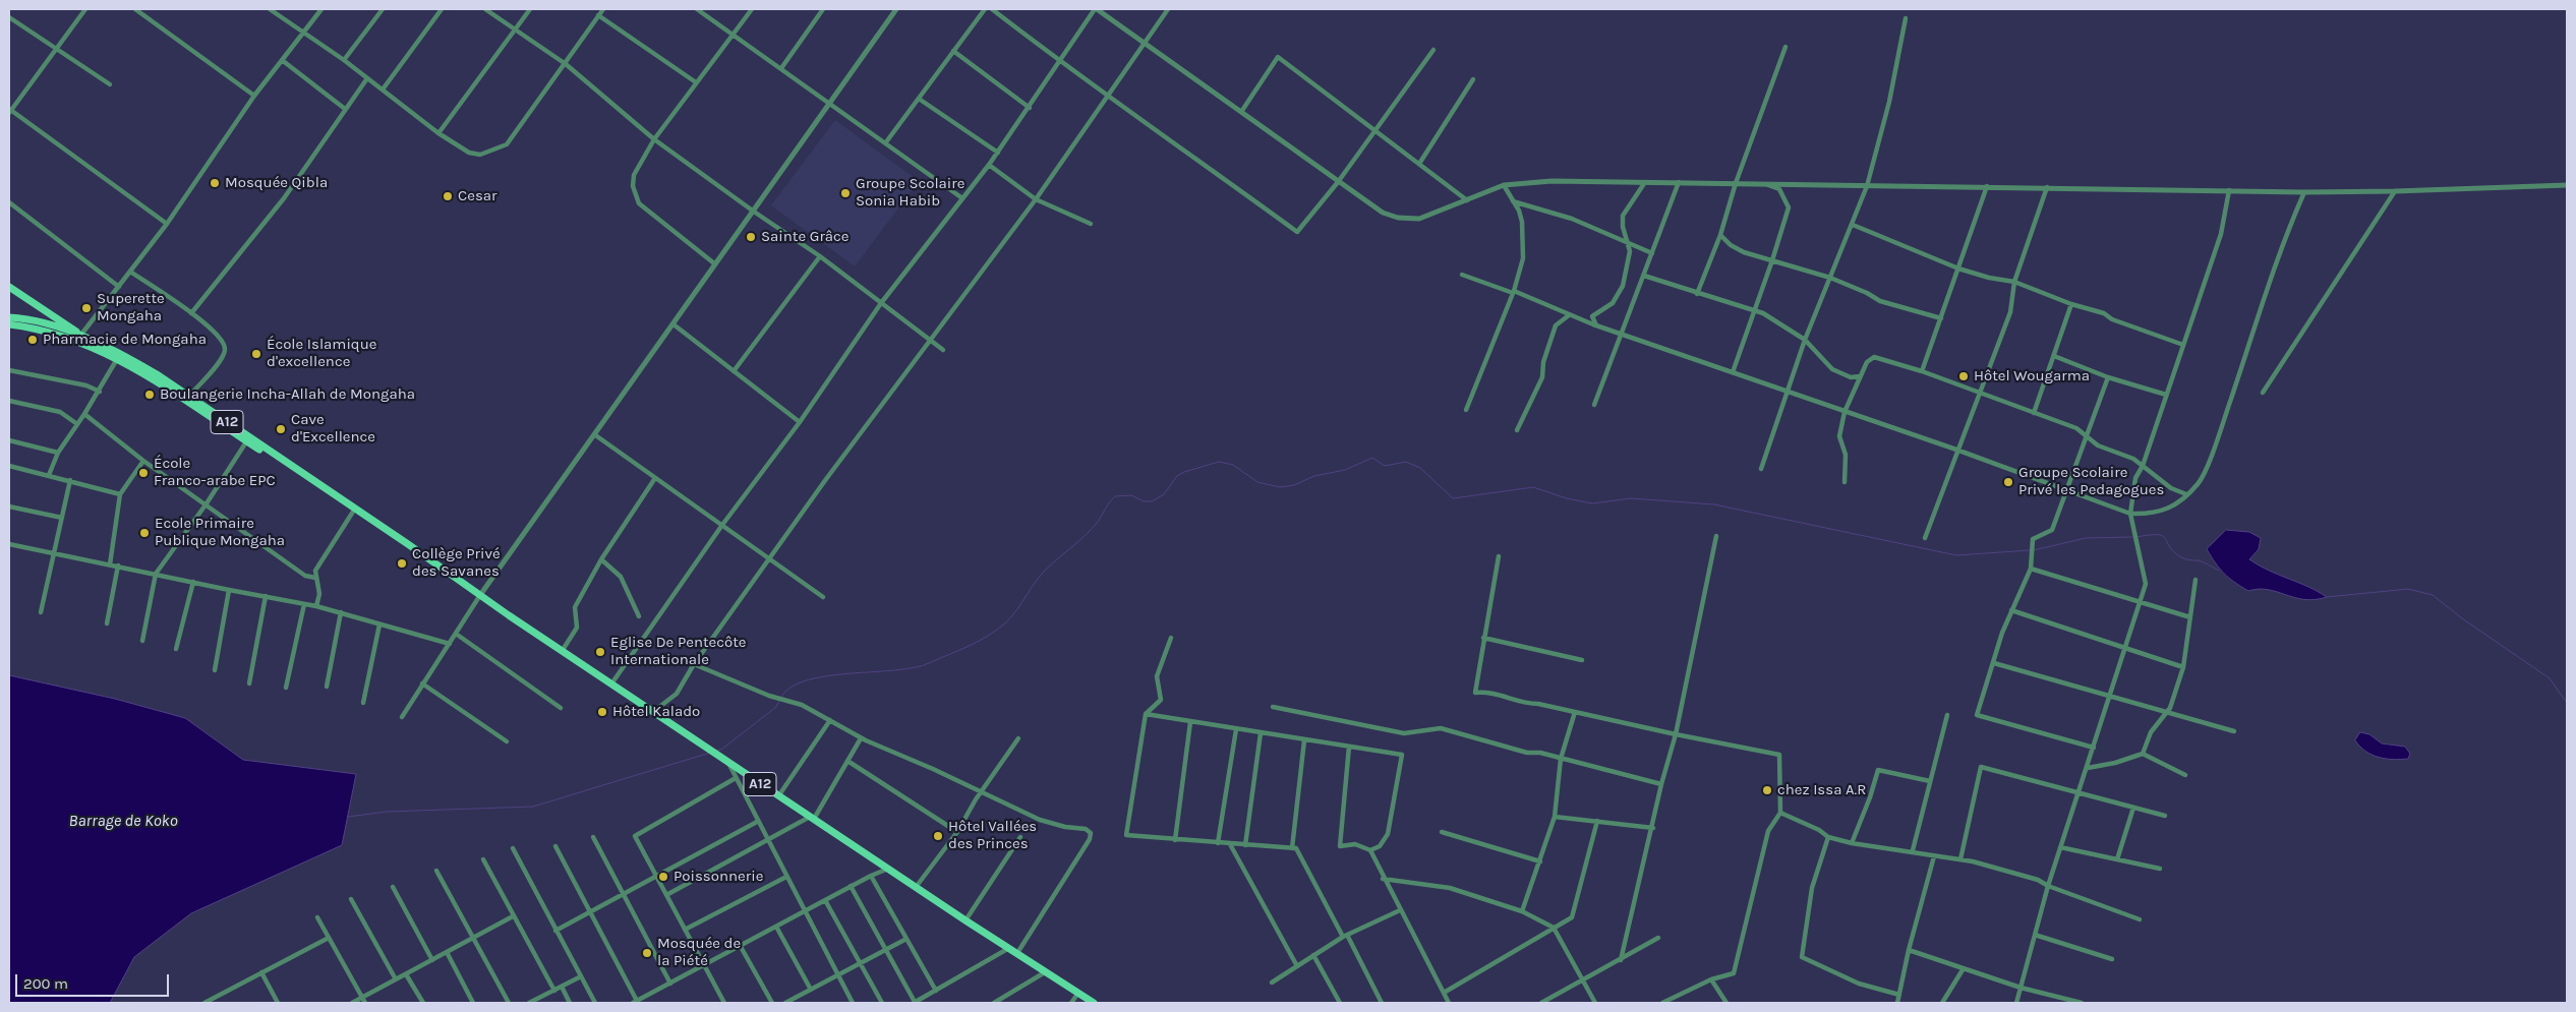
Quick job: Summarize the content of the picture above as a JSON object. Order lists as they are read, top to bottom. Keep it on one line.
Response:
{"streets":{"main road":["A12"]},"water":["Barrage de Koko"],"places":["Mosquée Qibla","Groupe Scolaire Sonia Habib","Cesar","Sainte Grâce","Superette Mongaha","Pharmacie de Mongaha","École Islamique d'excellence","Hôtel Wougarma","Boulangerie Incha-Allah de Mongaha","Cave d'Excellence","École Franco-arabe EPC","Groupe Scolaire Privé les Pedagogues","Ecole Primaire Publique Mongaha","Collège Privé des Savanes","Eglise De Pentecôte Internationale","Hôtel Kalado","chez Issa A.R","Hôtel Vallées des Princes","Poissonnerie","Mosquée de la Piété"],"scale_bar":"200 m"}
